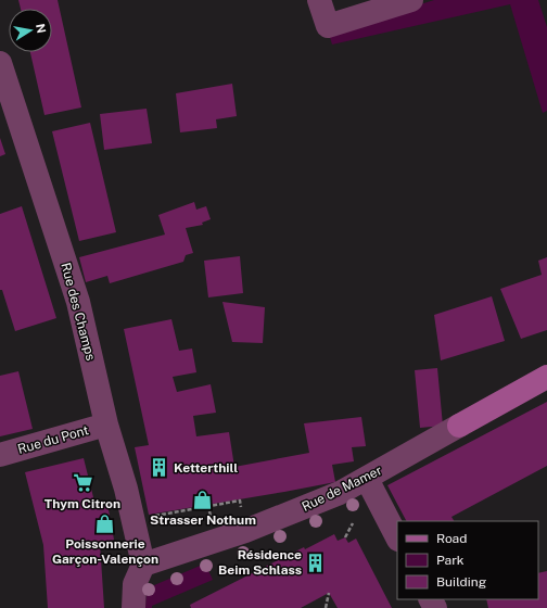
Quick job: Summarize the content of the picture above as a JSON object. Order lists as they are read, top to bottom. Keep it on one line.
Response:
{"streets":{"street":["Rue des Champs","Rue du Pont","Rue de Mamer"]},"crossings":[["Rue des Champs","Rue du Pont"],["Rue des Champs","Rue de Mamer"]],"places":{"building":["Ketterthill","Résidence Beim Schlass"],"supermarket":["Thym Citron"],"shop":["Strasser Nothum","Poissonnerie Garçon-Valençon"]},"legend":["Road","Park","Building"],"north":"right"}
